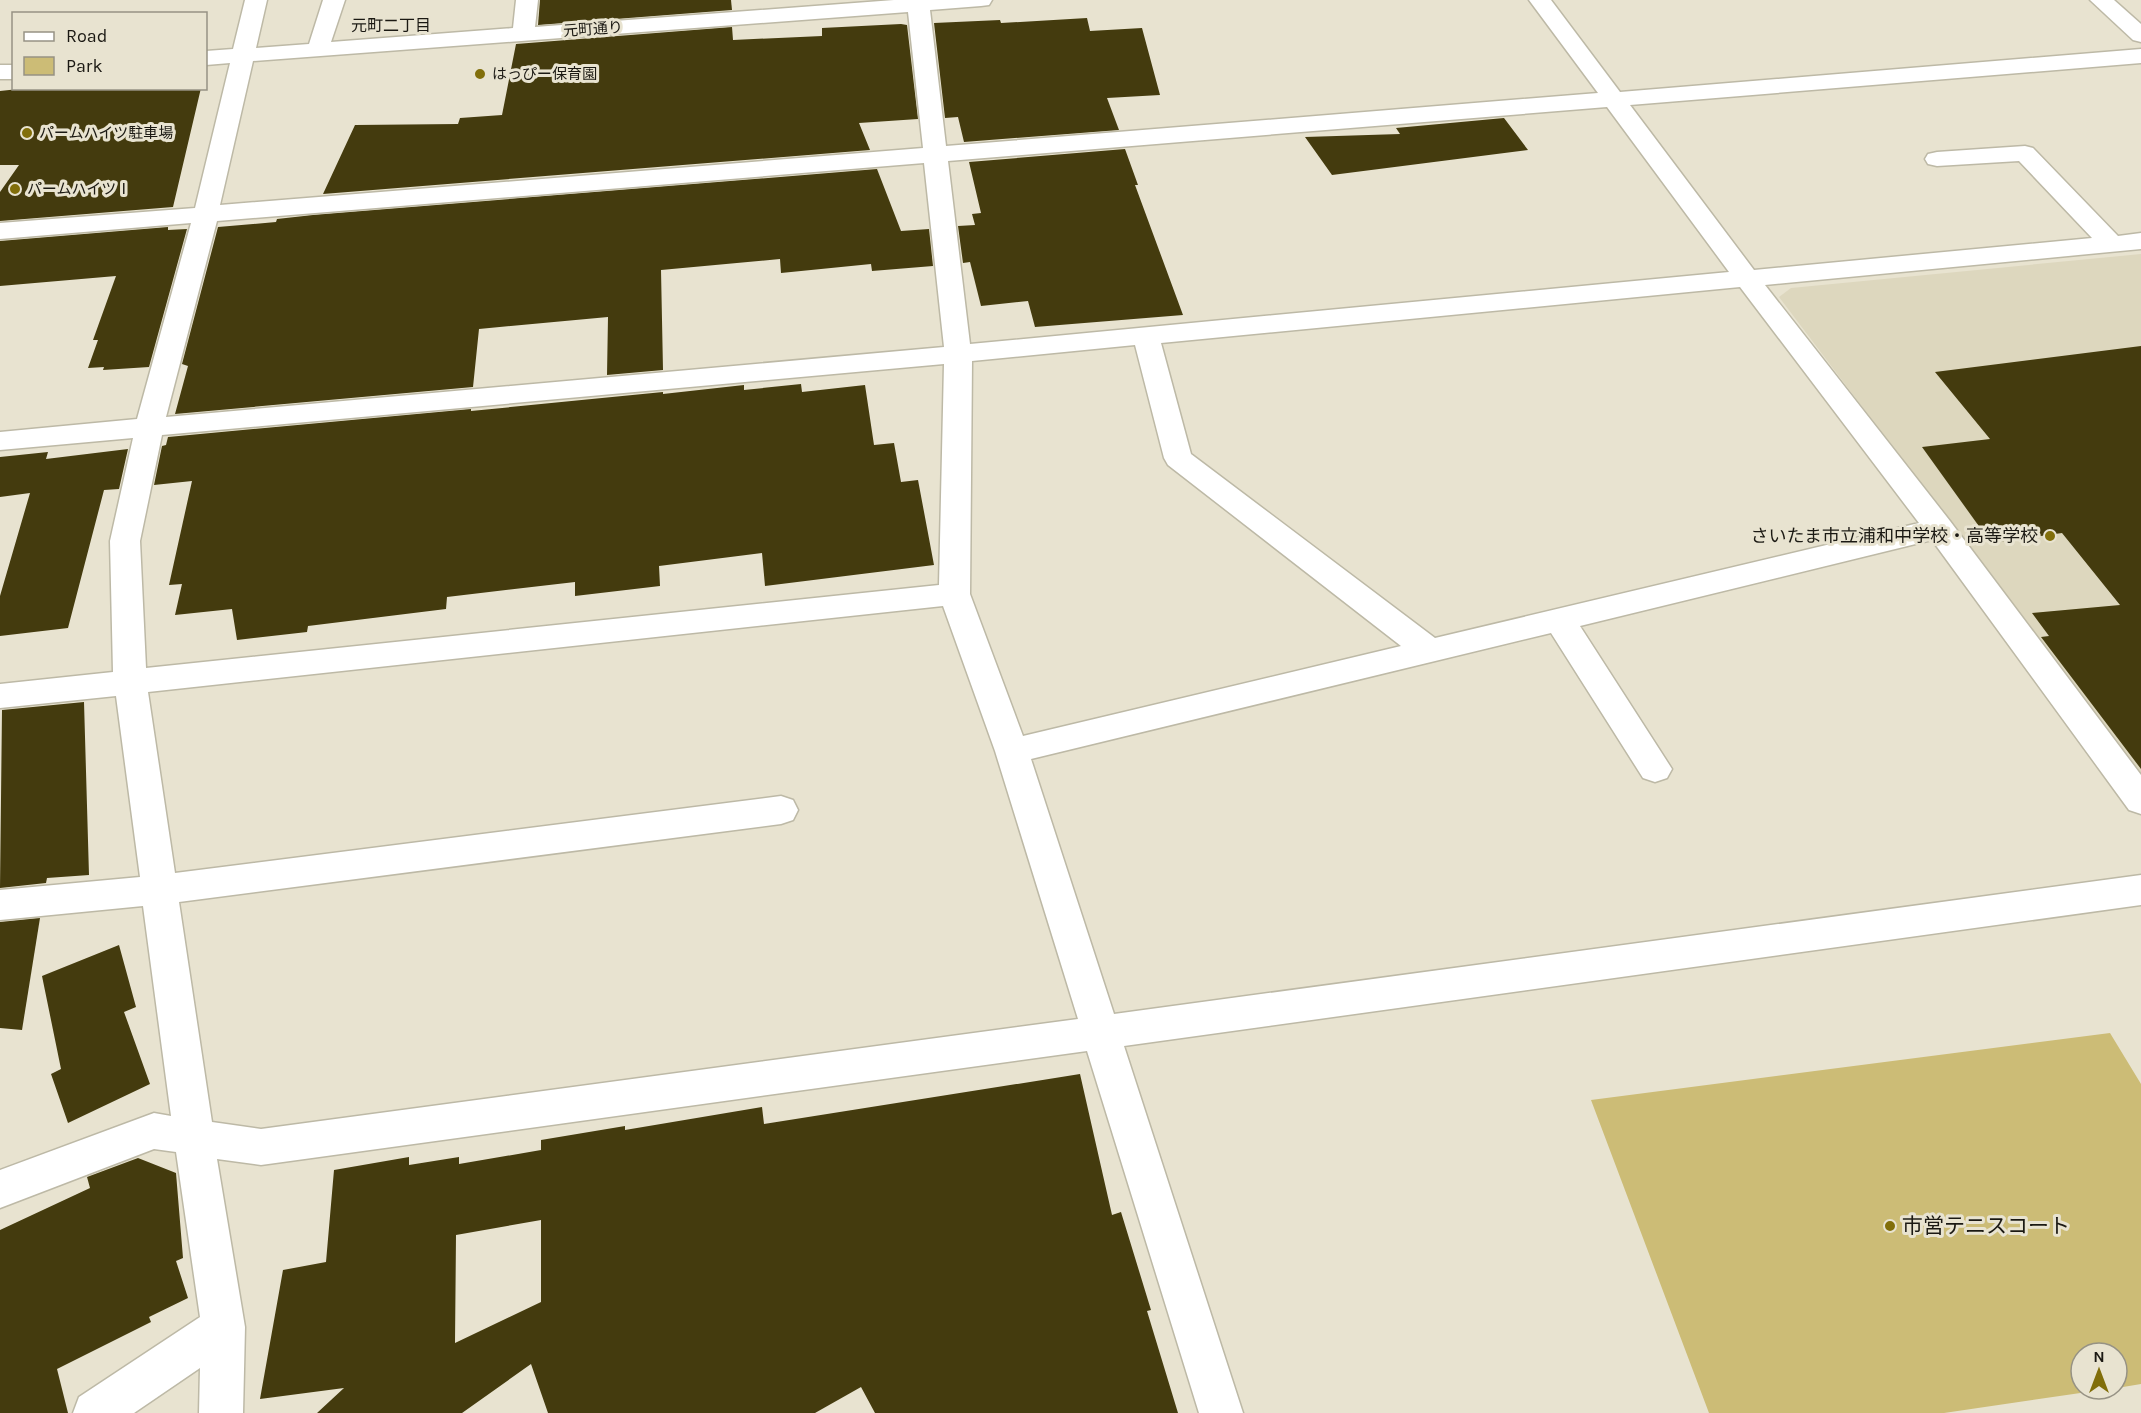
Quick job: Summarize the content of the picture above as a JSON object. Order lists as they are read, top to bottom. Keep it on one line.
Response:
{"streets":{"street":["元町通り"]},"districts":["元町二丁目"],"places":["はっぴー保育園","パームハイツ駐車場","パームハイツⅠ","さいたま市立浦和中学校・高等学校","市営テニスコート"],"legend":["Road","Park"],"north":"top"}
